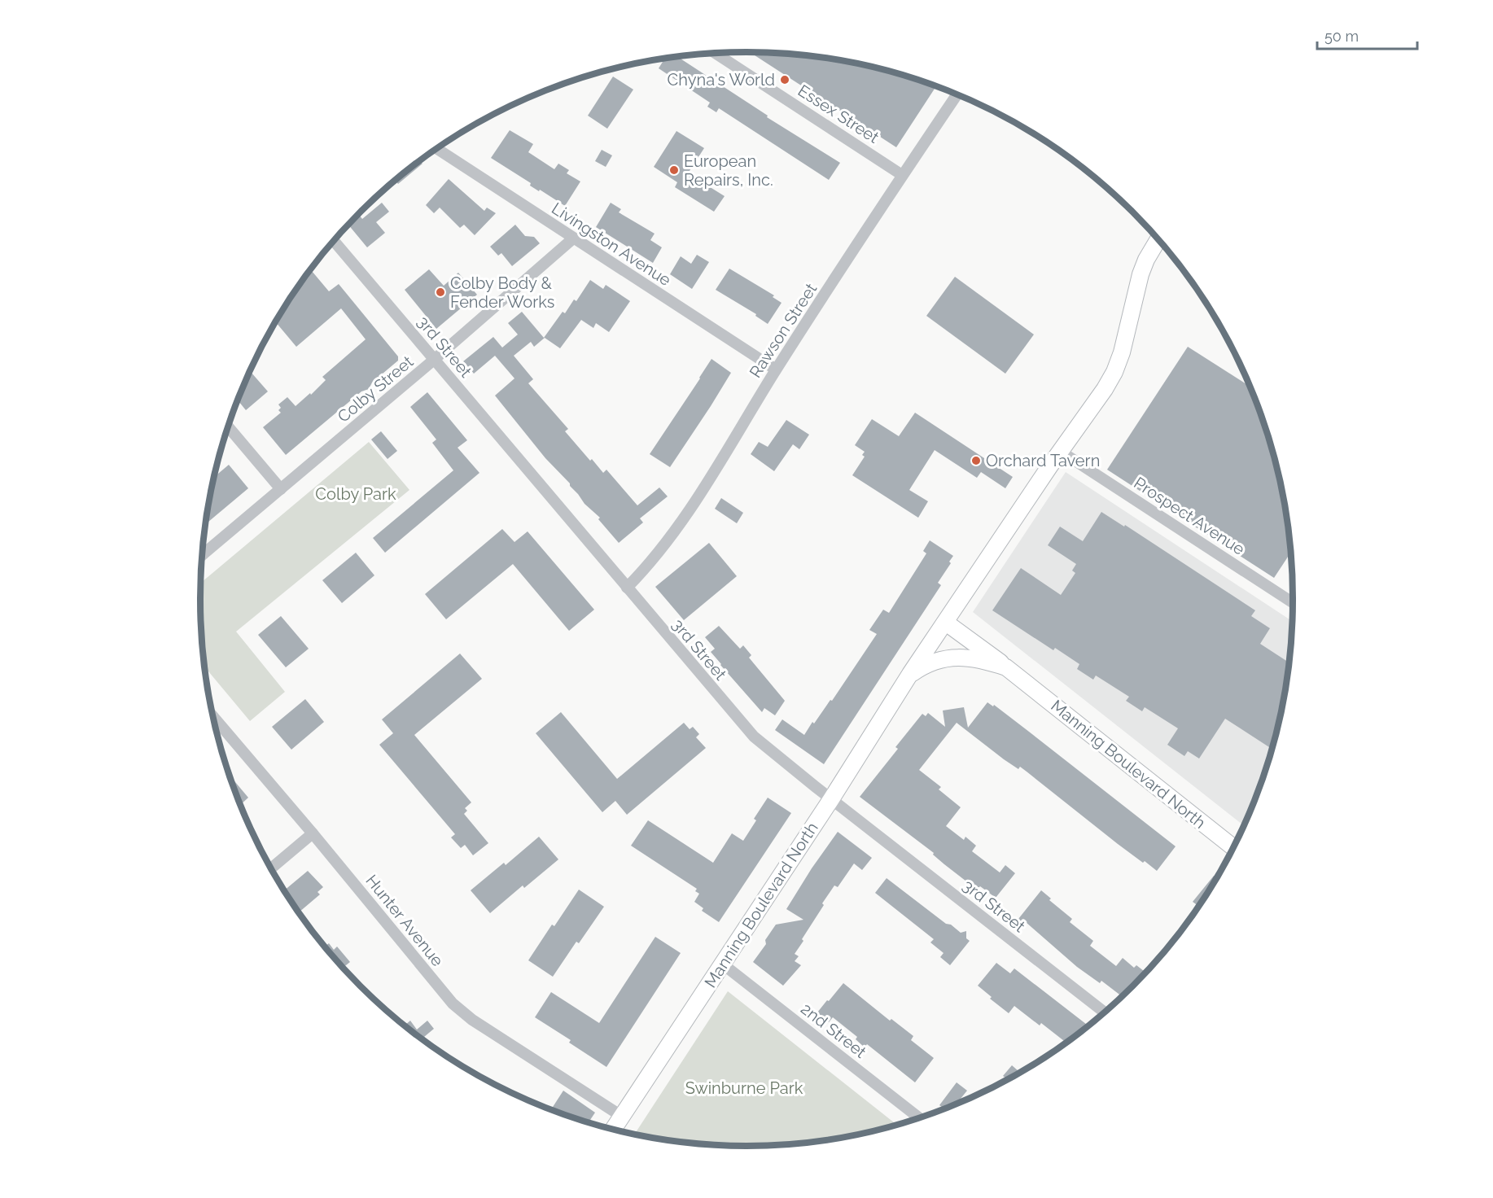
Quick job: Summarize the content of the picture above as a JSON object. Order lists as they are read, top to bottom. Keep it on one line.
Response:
{"streets":{"street":["Essex Street","Livingston Avenue","Rawson Street","3rd Street","Colby Street","Prospect Avenue","Manning Boulevard North","Hunter Avenue","2nd Street"]},"crossings":[["Essex Street","Rawson Street"],["Livingston Avenue","Rawson Street"],["Livingston Avenue","Colby Street"],["Rawson Street","3rd Street"],["3rd Street","Colby Street"],["3rd Street","Manning Boulevard North"],["Prospect Avenue","Manning Boulevard North"],["Manning Boulevard North","Hunter Avenue"],["Manning Boulevard North","2nd Street"]],"parks":["Colby Park","Swinburne Park"],"places":["Chyna's World","European Repairs, Inc.","Colby Body & Fender Works","Orchard Tavern"],"scale_bar":"50 m"}
